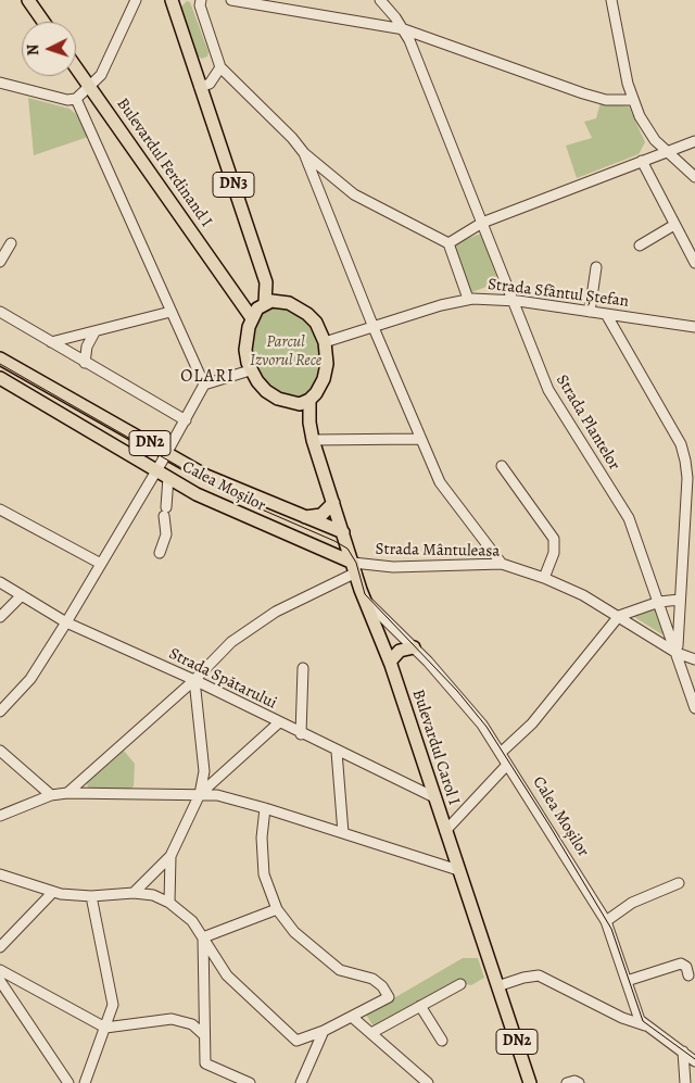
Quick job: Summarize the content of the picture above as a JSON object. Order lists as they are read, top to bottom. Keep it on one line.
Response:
{"streets":{"main road":["Bulevardul Ferdinand I","DN3","DN2","Calea Moșilor","Bulevardul Carol I"],"street":["Strada Sfântul Ștefan","Strada Plantelor","Strada Mântuleasa","Strada Spătarului"]},"crossings":[["Bulevardul Ferdinand I","DN3"],["Bulevardul Ferdinand I","Strada Sfântul Ștefan"],["Bulevardul Ferdinand I","Bulevardul Carol I"],["DN3","Strada Sfântul Ștefan"],["DN3","Bulevardul Carol I"],["Strada Sfântul Ștefan","Strada Plantelor"],["Strada Sfântul Ștefan","Bulevardul Carol I"],["Strada Plantelor","Strada Mântuleasa"],["Calea Moșilor","Strada Mântuleasa"],["Calea Moșilor","Bulevardul Carol I"],["Strada Mântuleasa","Bulevardul Carol I"],["Strada Spătarului","Bulevardul Carol I"]],"districts":["OLARI"],"parks":["Parcul Izvorul Rece"],"north":"left"}
